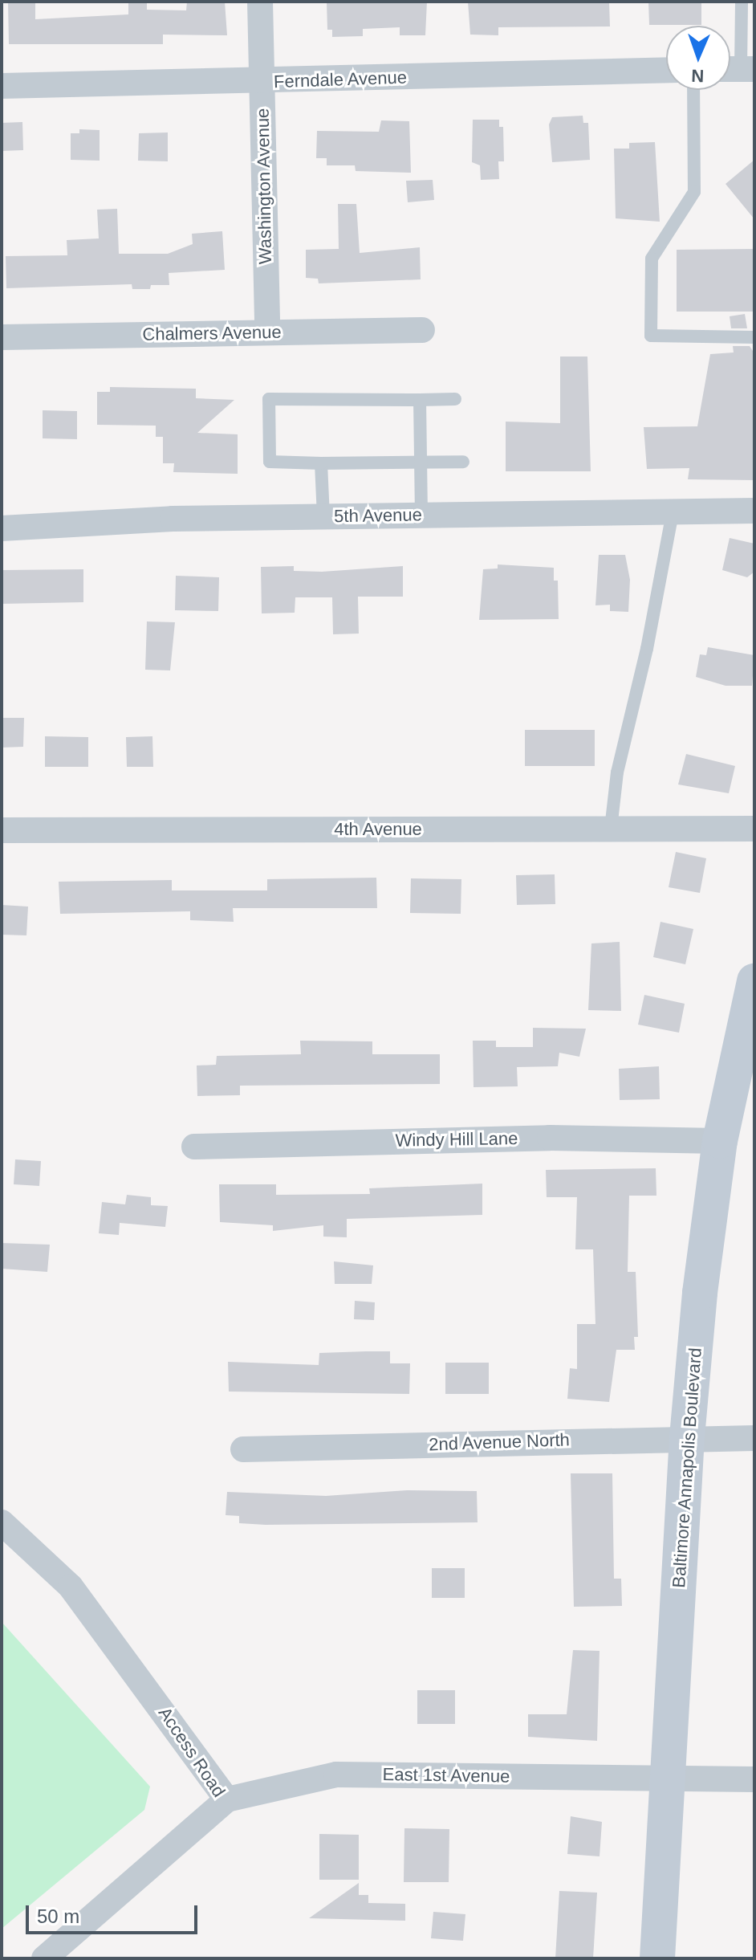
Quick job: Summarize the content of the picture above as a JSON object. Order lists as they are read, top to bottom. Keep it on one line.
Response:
{"streets":{"main road":["Baltimore Annapolis Boulevard"],"street":["Ferndale Avenue","Washington Avenue","Chalmers Avenue","5th Avenue","4th Avenue","Windy Hill Lane","2nd Avenue North","Access Road","East 1st Avenue"]},"crossings":[["Ferndale Avenue","Washington Avenue"],["Washington Avenue","Chalmers Avenue"],["Windy Hill Lane","Baltimore Annapolis Boulevard"],["2nd Avenue North","Baltimore Annapolis Boulevard"],["Baltimore Annapolis Boulevard","East 1st Avenue"],["Access Road","East 1st Avenue"]],"scale_bar":"50 m","north":"bottom"}
